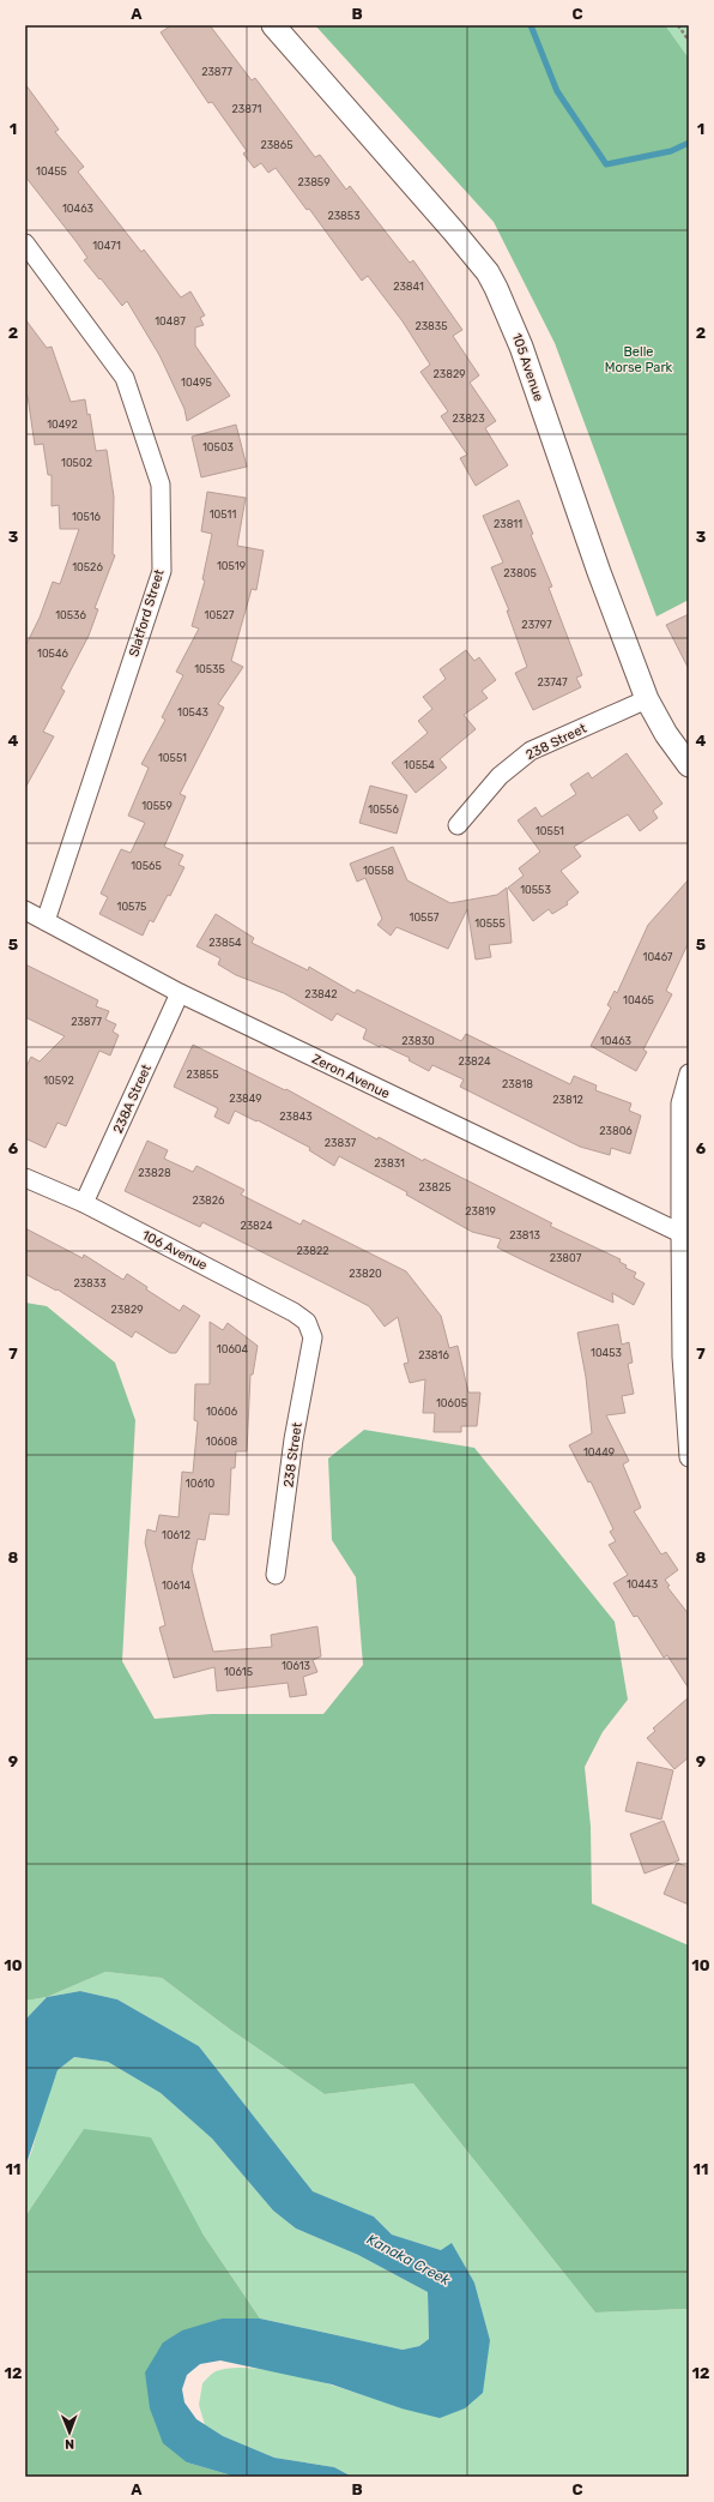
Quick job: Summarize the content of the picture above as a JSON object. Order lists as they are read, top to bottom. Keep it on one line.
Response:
{"streets":{"street":["105 Avenue","Slatford Street","238 Street","Zeron Avenue","238A Street","106 Avenue"]},"crossings":[["105 Avenue","238 Street"],["Slatford Street","Zeron Avenue"],["238 Street","106 Avenue"],["Zeron Avenue","238A Street"],["238A Street","106 Avenue"]],"water":["Kanaka Creek"],"parks":["Belle Morse Park"],"house_numbers":["23877","23871","23865","10455","23859","10463","23853","10471","23841","10487","23835","23829","10495","23823","10492","10503","10502","10511","10516","23811","10519","10526","23805","10536","10527","23797","10546","10535","23747","10543","10551","10554","10559","10556","10551","10565","10558","10553","10575","10557","10555","23854","10467","23842","10465","23877","23830","10463","23824","23855","10592","23818","23849","23812","23843","23806","23837","23831","23828","23825","23826","23819","23824","23813","23822","23807","23820","23833","23829","10604","10453","23816","10605","10606","10608","10449","10610","10612","10443","10614","10613","10615"],"north":"bottom","grid":{"columns":["A","B","C"],"rows":["1","2","3","4","5","6","7","8","9","10","11","12"]}}
